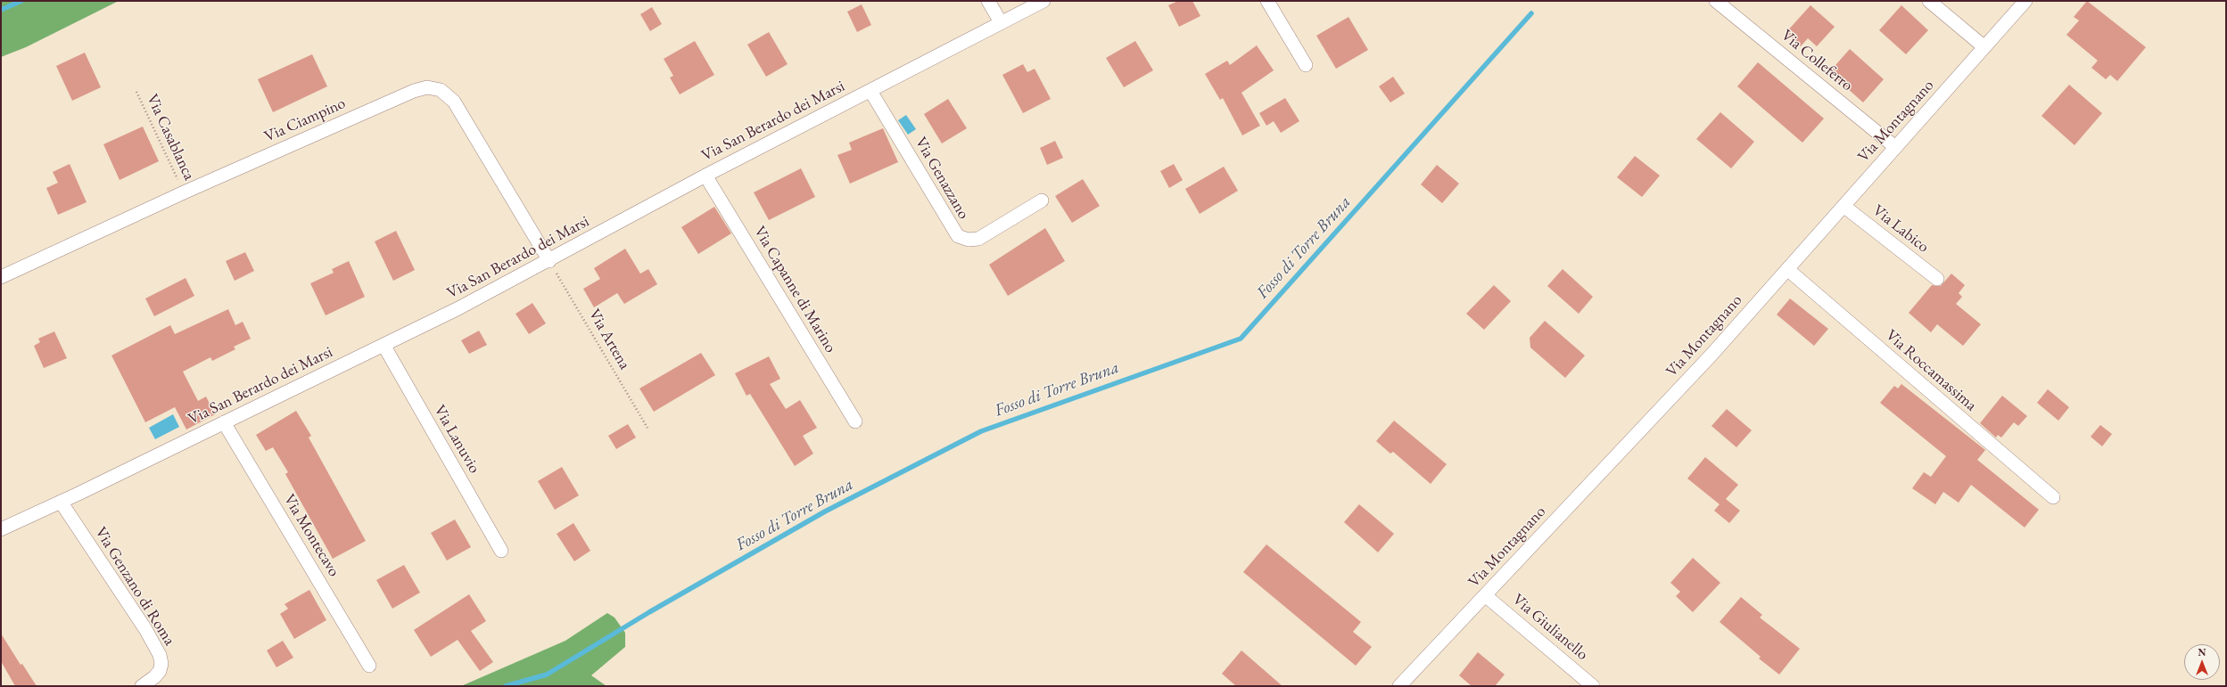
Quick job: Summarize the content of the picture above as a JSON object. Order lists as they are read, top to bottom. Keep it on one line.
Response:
{"streets":{"street":["Via Colleferro","Via Ciampino","Via San Berardo dei Marsi","Via Montagnano","Via Genazzano","Via Labico","Via Capanne di Marino","Via Roccamassima","Via Lanuvio","Via Montecavo","Via Genzano di Roma","Via Giulianello"],"path":["Via Casablanca","Via Artena"]},"crossings":[["Via Colleferro","Via Montagnano"],["Via Ciampino","Via San Berardo dei Marsi"],["Via Ciampino","Via Casablanca"],["Via Ciampino","Via Artena"],["Via San Berardo dei Marsi","Via Genazzano"],["Via San Berardo dei Marsi","Via Capanne di Marino"],["Via San Berardo dei Marsi","Via Artena"],["Via San Berardo dei Marsi","Via Lanuvio"],["Via San Berardo dei Marsi","Via Montecavo"],["Via San Berardo dei Marsi","Via Genzano di Roma"],["Via Montagnano","Via Labico"],["Via Montagnano","Via Roccamassima"],["Via Montagnano","Via Giulianello"]],"water":["Fosso di Torre Bruna"],"north":"top"}
